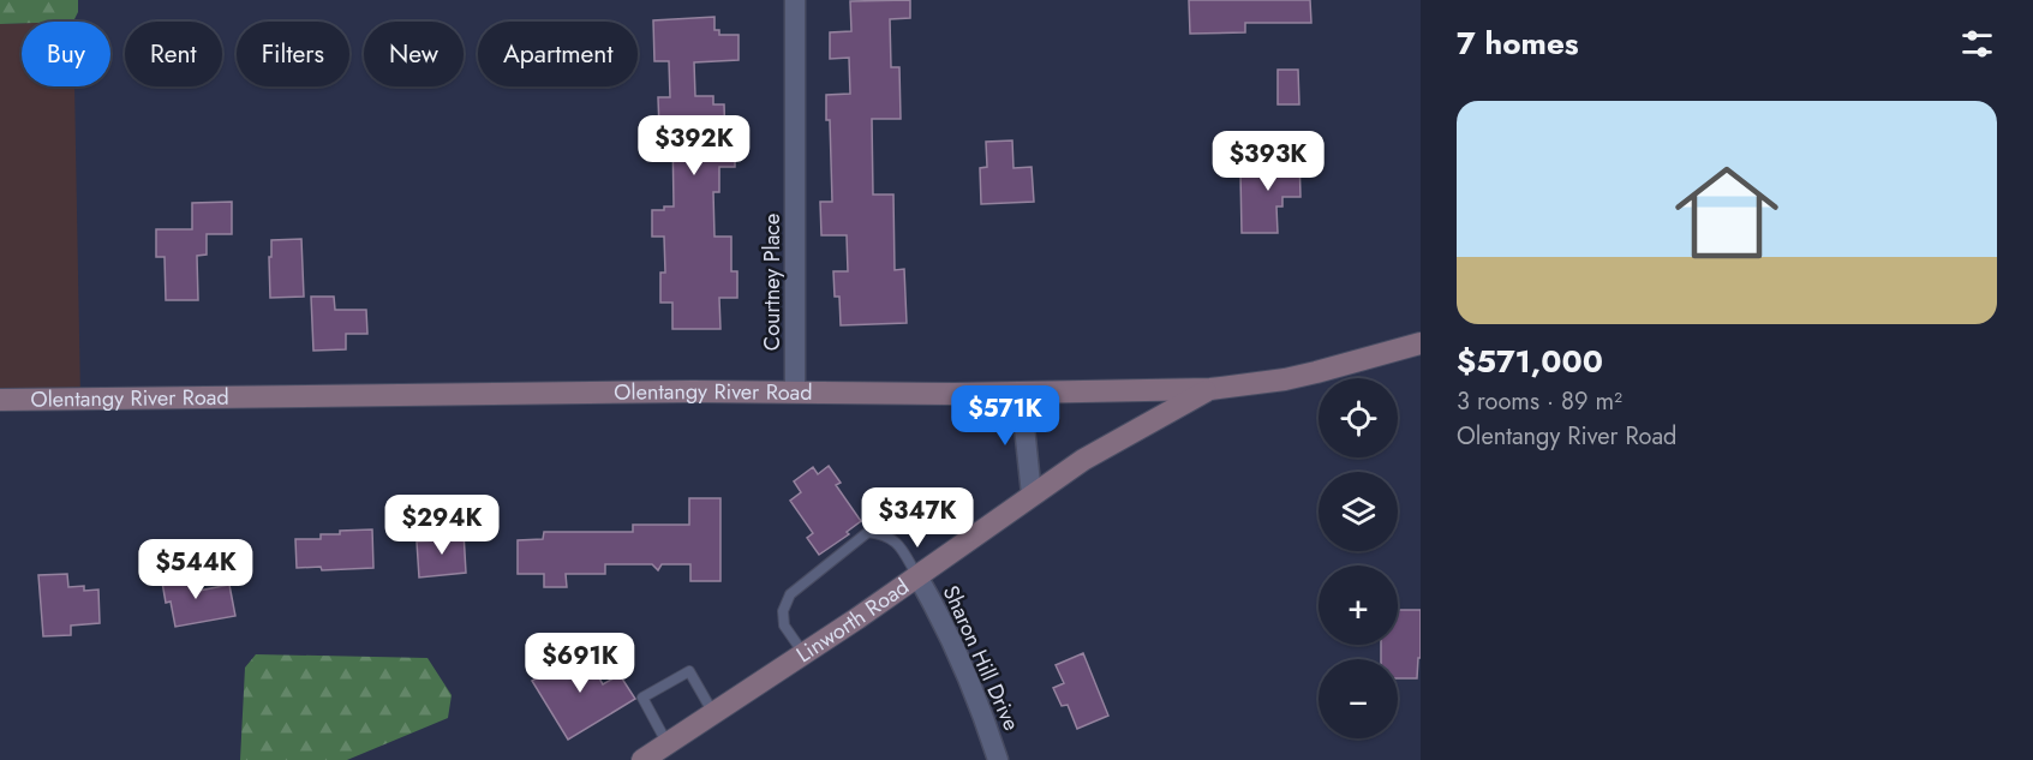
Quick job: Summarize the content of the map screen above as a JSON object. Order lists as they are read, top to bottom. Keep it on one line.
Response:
{"streets":{"main road":["Olentangy River Road","Linworth Road"],"street":["Courtney Place","Sharon Hill Drive"]},"crossings":[["Courtney Place","Olentangy River Road"],["Olentangy River Road","Linworth Road"],["Linworth Road","Sharon Hill Drive"]],"page":{"heading":"7 homes","chip":["Buy","Rent","Filters","New","Apartment"],"list":[{"name":"$571,000","note":"3 rooms · 89 m² · Olentangy River Road"}],"price":["$392K","$393K","$571K","$347K","$294K","$544K","$691K"],"map_buttons":["+","−"]}}
